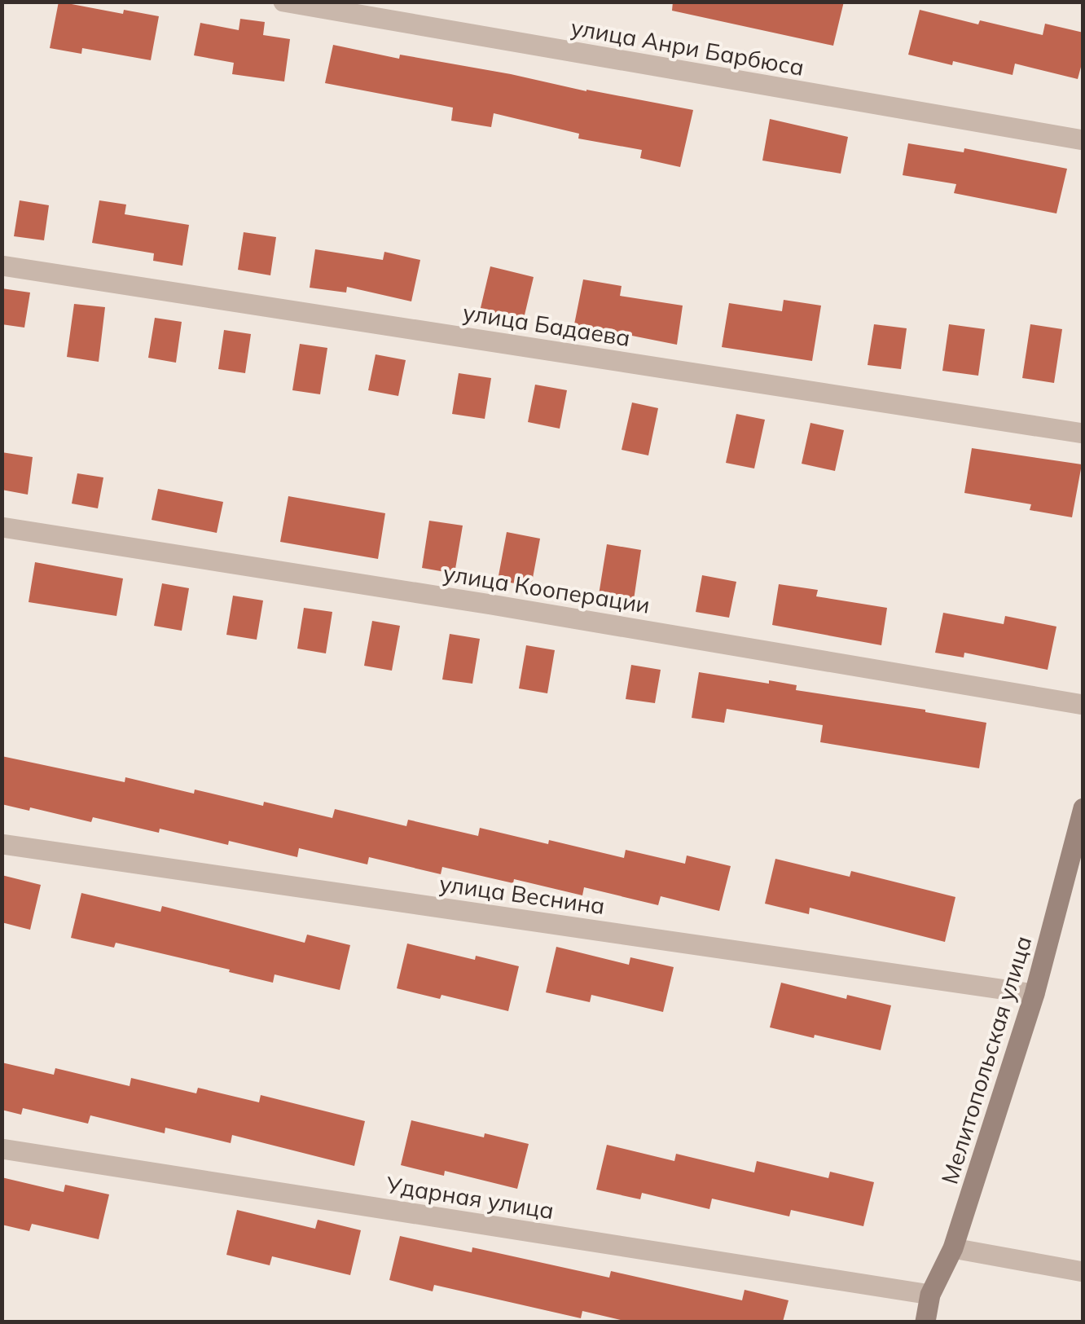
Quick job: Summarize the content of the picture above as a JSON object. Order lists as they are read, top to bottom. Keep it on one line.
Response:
{"streets":{"street":["улица Анри Барбюса","улица Бадаева","улица Кооперации","улица Веснина","Мелитопольская улица","Ударная улица"]},"crossings":[["улица Веснина","Мелитопольская улица"],["Мелитопольская улица","Ударная улица"]]}
